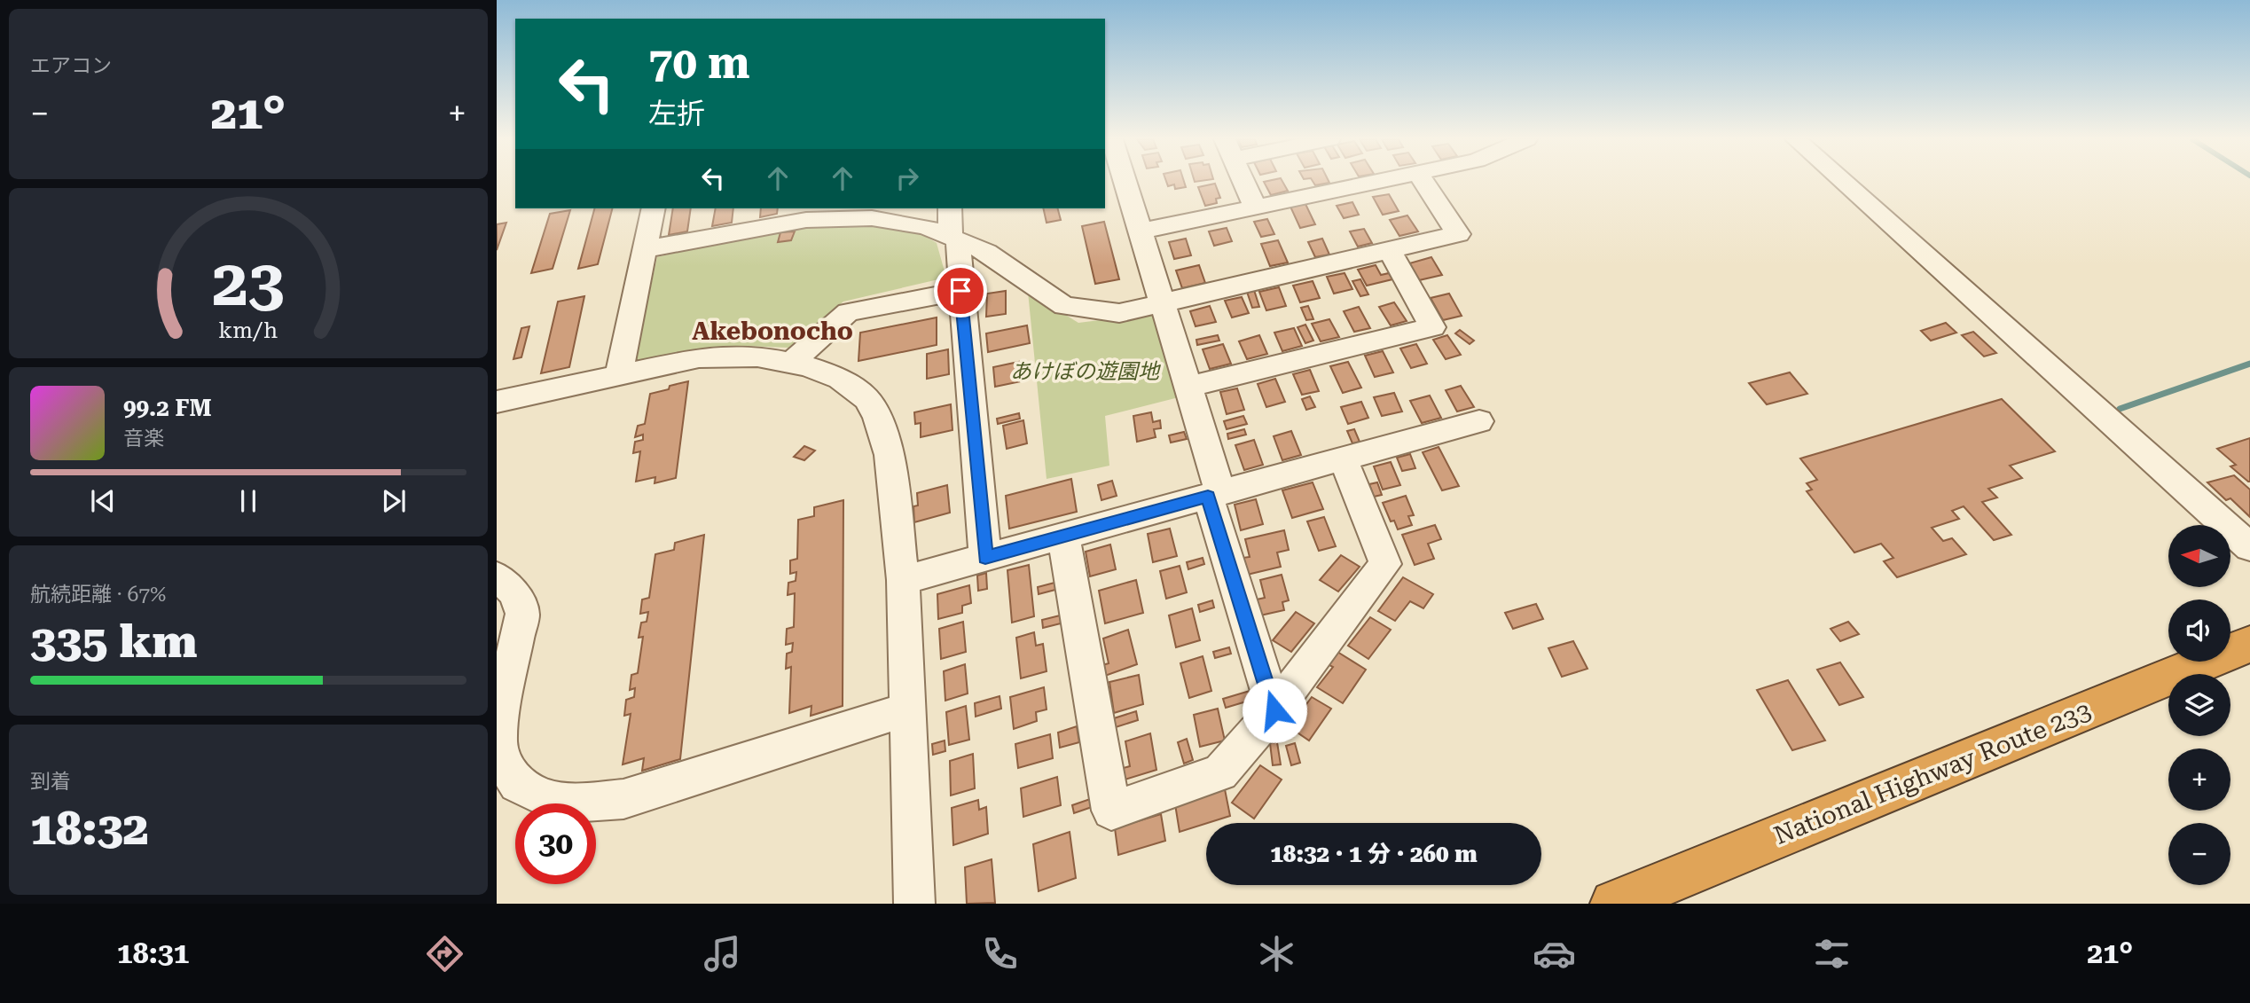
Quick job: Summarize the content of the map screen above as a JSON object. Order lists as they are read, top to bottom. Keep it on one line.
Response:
{"streets":{"highway":["National Highway Route 233"]},"districts":["Akebonocho"],"parks":["あけぼの遊園地"],"north":"left","page":{"tile":["エアコン",["航続距離 · 67%","335 km"],["到着","18:32"]],"turn":["70 m","左折"],"heat":["−","21°","+"],"song":["99.2 FM","音楽"],"map_buttons":["+","−"],"limit":"30","trip":"18:32 · 1 分 · 260 m","tabs":["18:31","21°"],"gauge":["23","km/h"]}}
